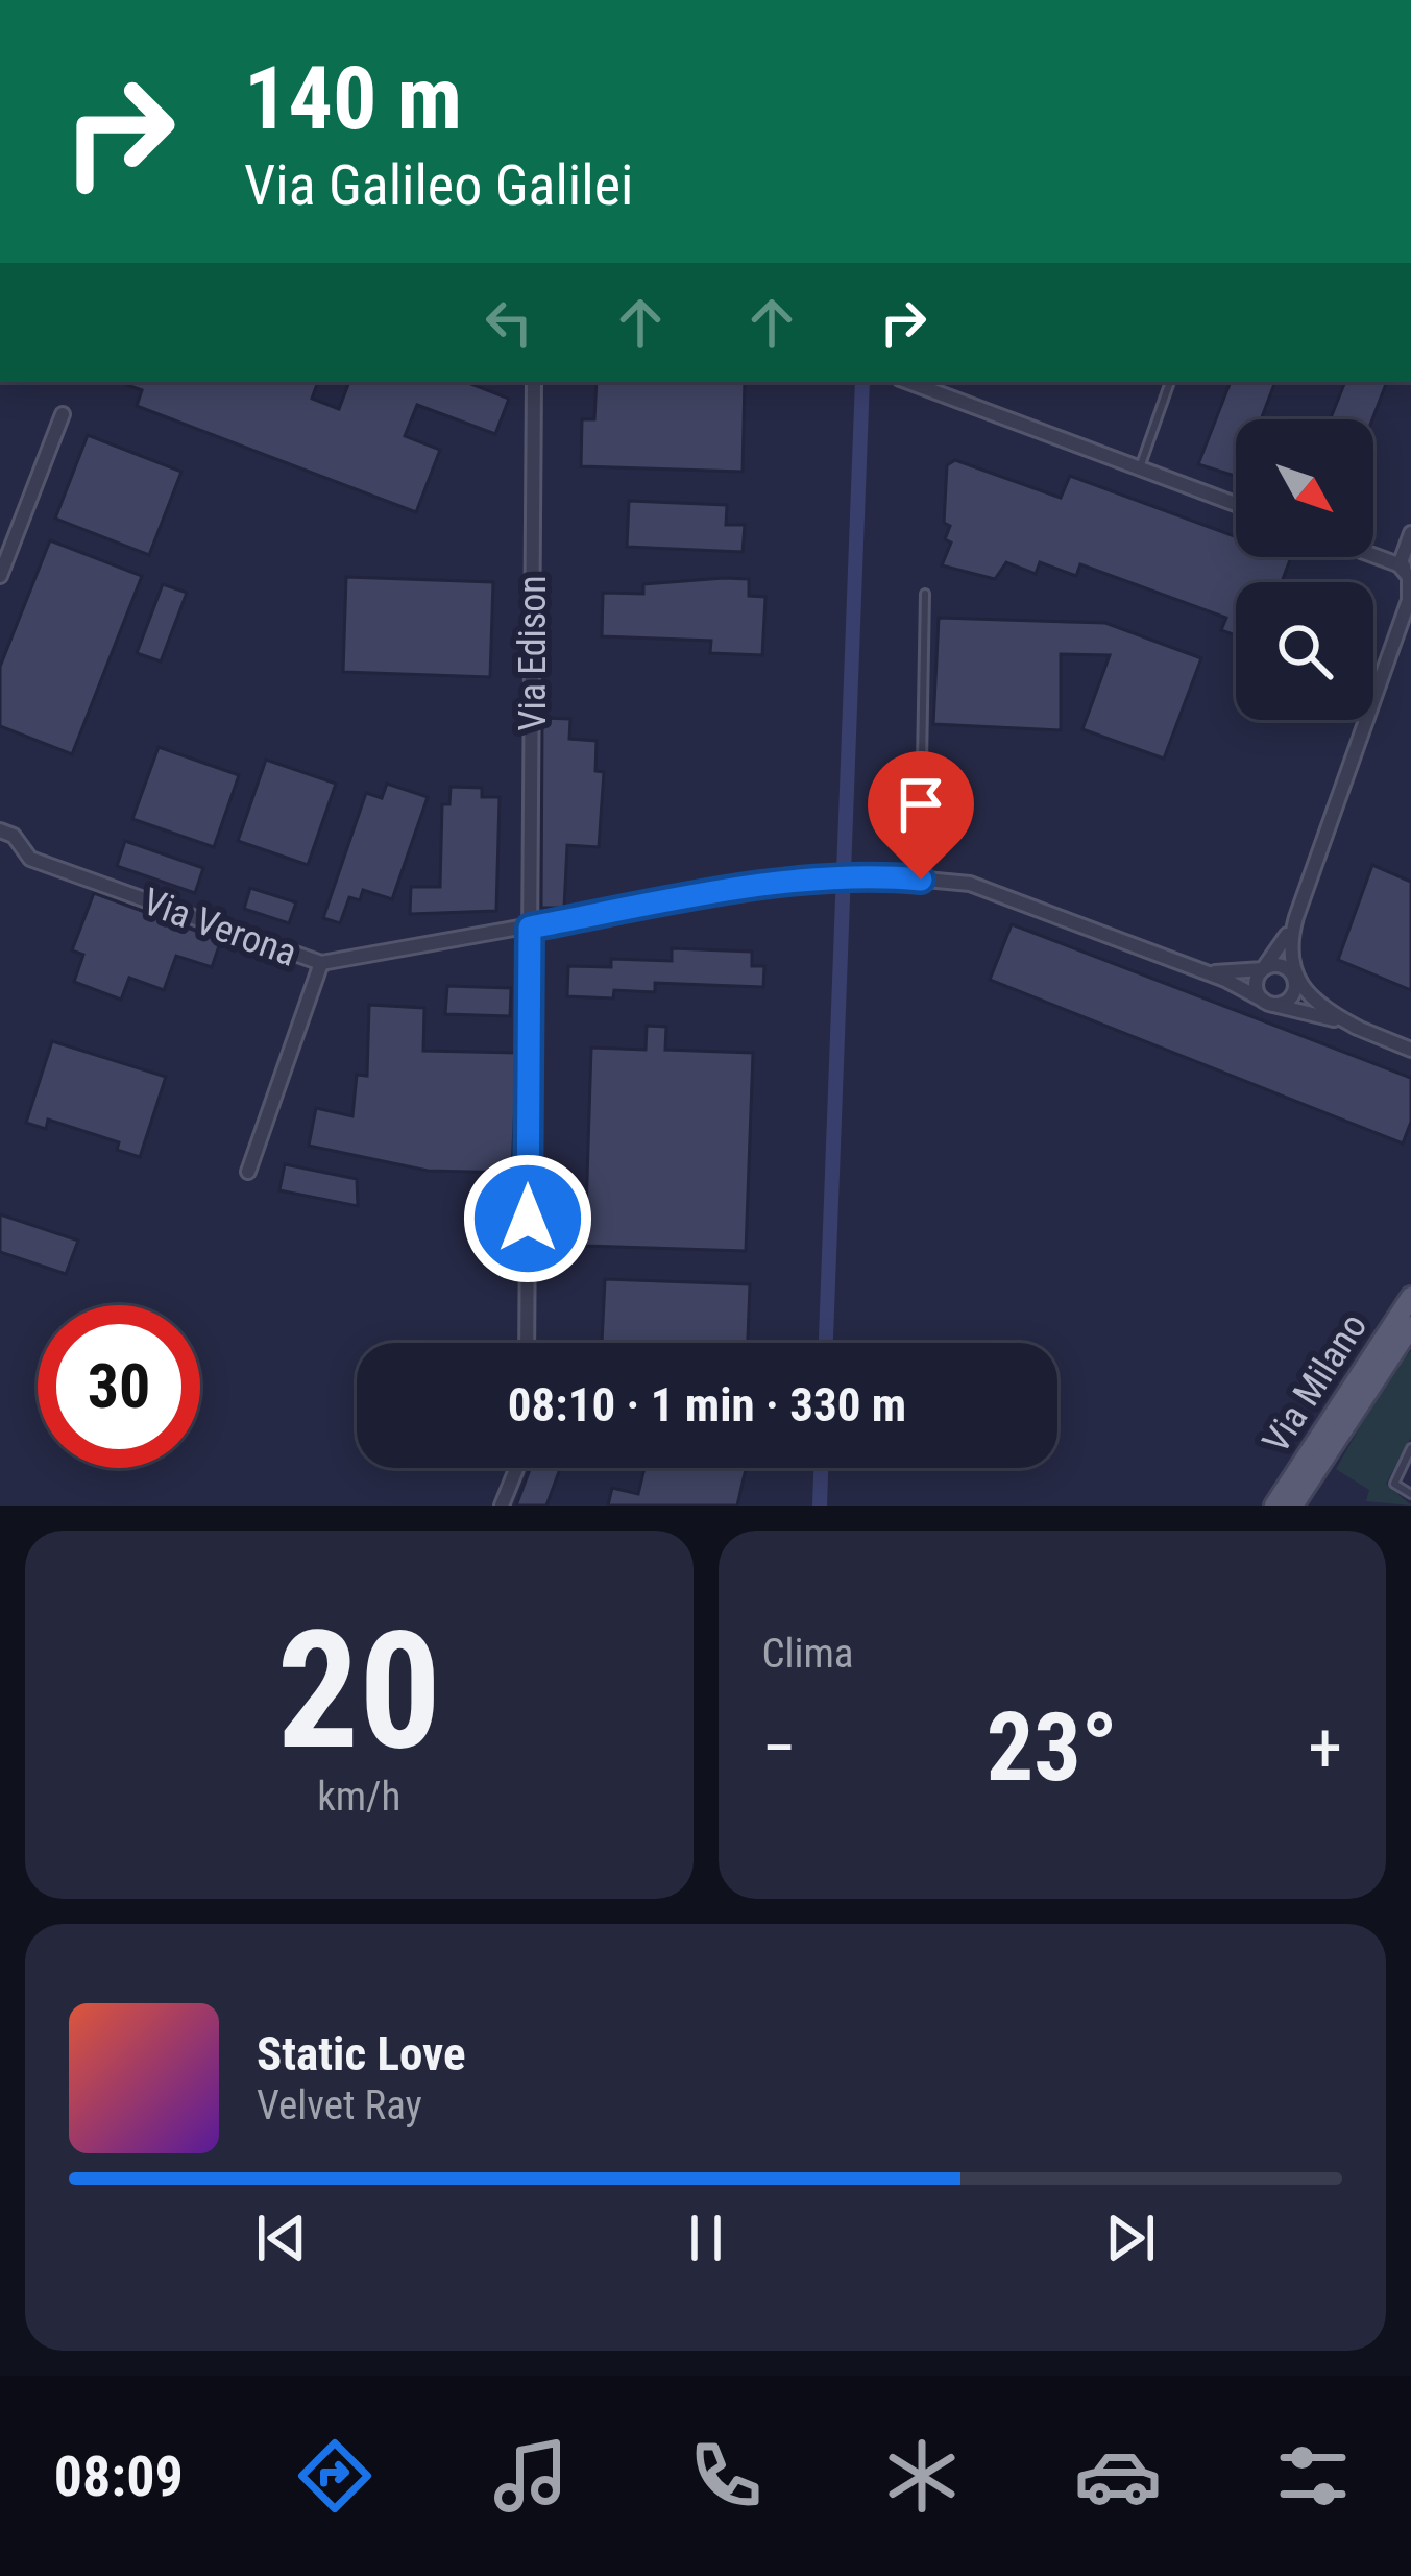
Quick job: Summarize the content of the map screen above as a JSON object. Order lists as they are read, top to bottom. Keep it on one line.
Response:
{"streets":{"main road":["Via Milano"],"street":["Via Edison","Via Verona"]},"crossings":[["Via Edison","Via Verona"]],"north":"bottom right","page":{"turn":["140 m","Via Galileo Galilei"],"limit":"30","trip":"08:10 · 1 min · 330 m","tile":[["20","km/h"],"Clima"],"heat":["−","23°","+"],"song":["Static Love","Velvet Ray"],"tabs":"08:09"}}
